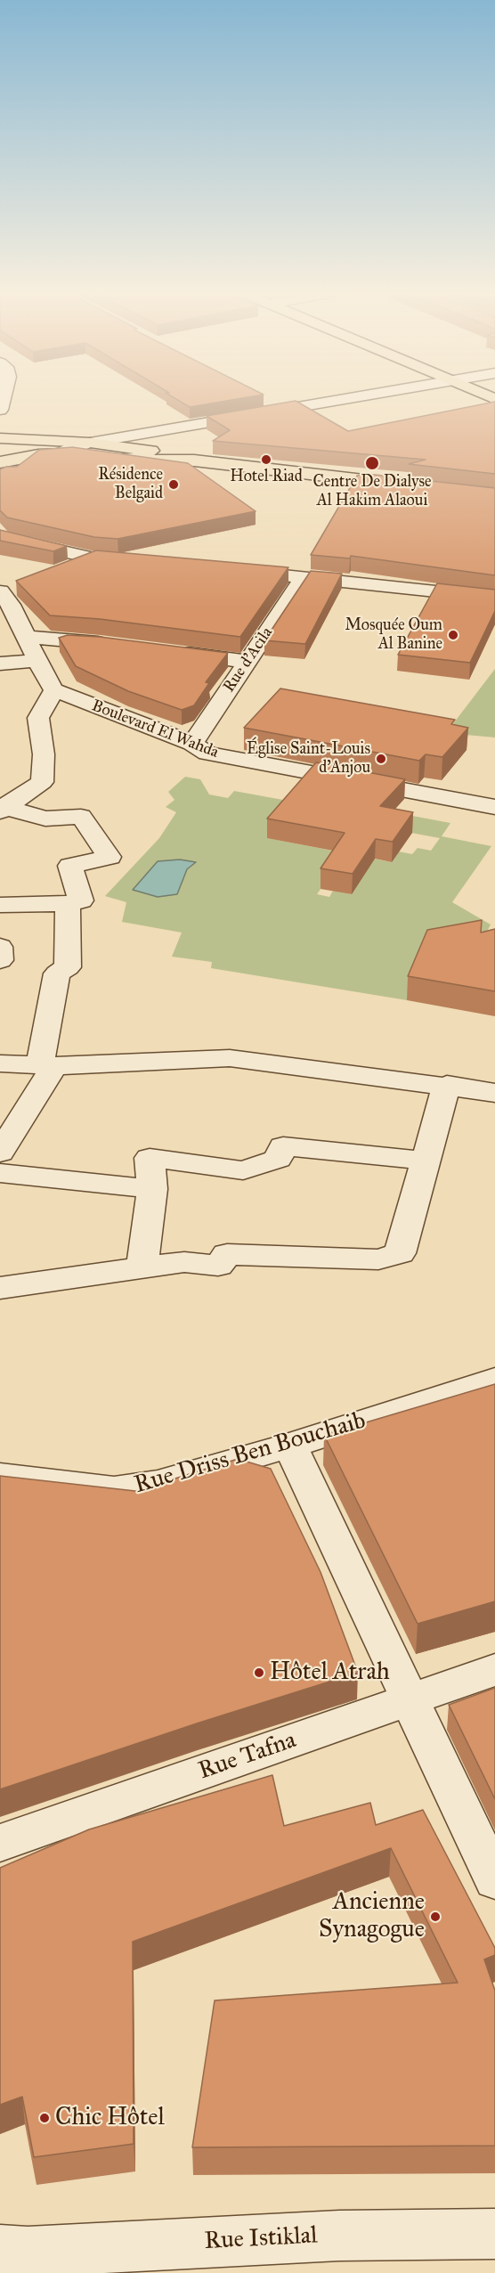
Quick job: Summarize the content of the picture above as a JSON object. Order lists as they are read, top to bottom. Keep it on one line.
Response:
{"streets":{"street":["Rue d'Acila","Boulevard El Wahda","Rue Driss Ben Bouchaib","Rue Tafna","Rue Istiklal"]},"crossings":[["Rue d'Acila","Boulevard El Wahda"]],"places":["Hotel Riad","Centre De Dialyse Al Hakim Alaoui","Résidence Belgaid","Mosquée Oum Al Banine","Église Saint-Louis d'Anjou","Hôtel Atrah","Ancienne Synagogue","Chic Hôtel"]}
